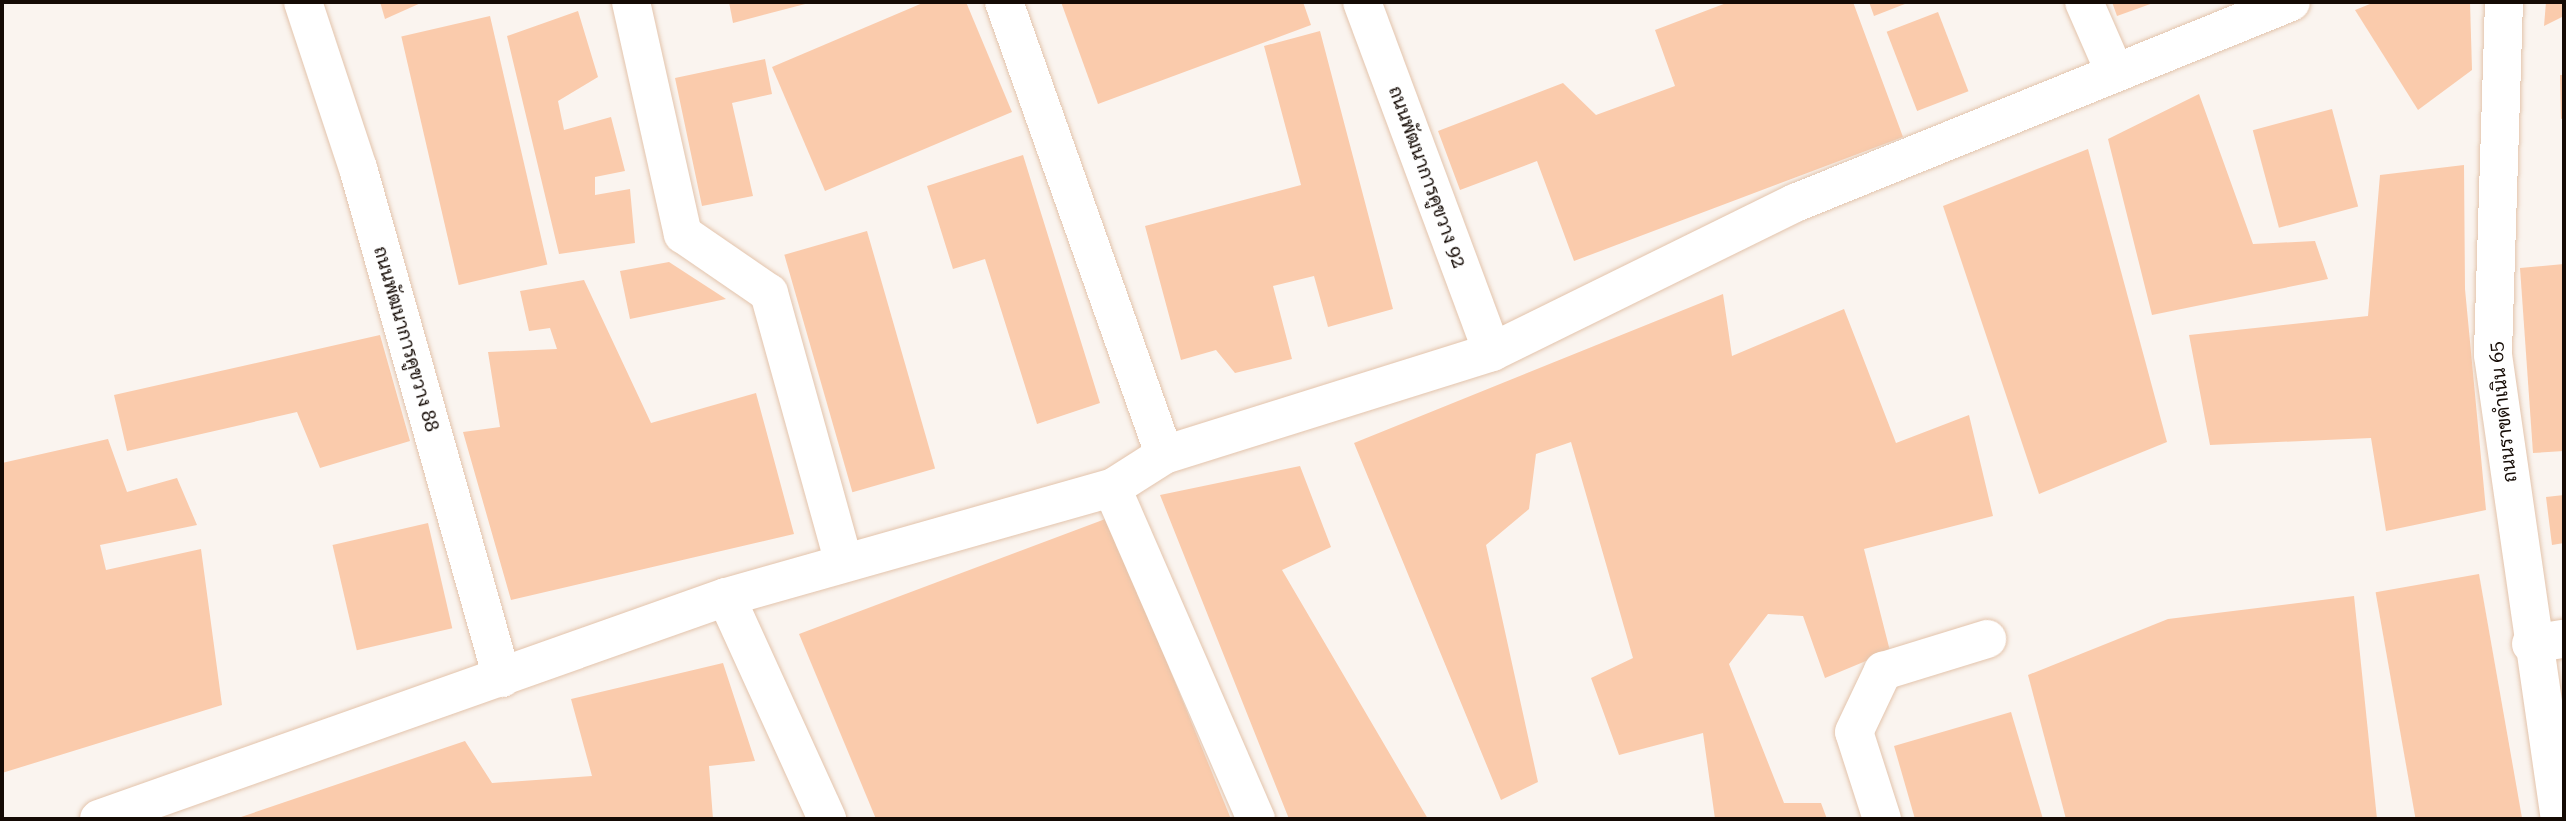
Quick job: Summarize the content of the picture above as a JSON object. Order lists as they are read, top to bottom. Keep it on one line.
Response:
{"streets":{"street":["ถนนพัฒนาการคูขวาง 92","ถนนพัฒนาการคูขวาง 88","ถนนราขดำเนิน 65"]}}
